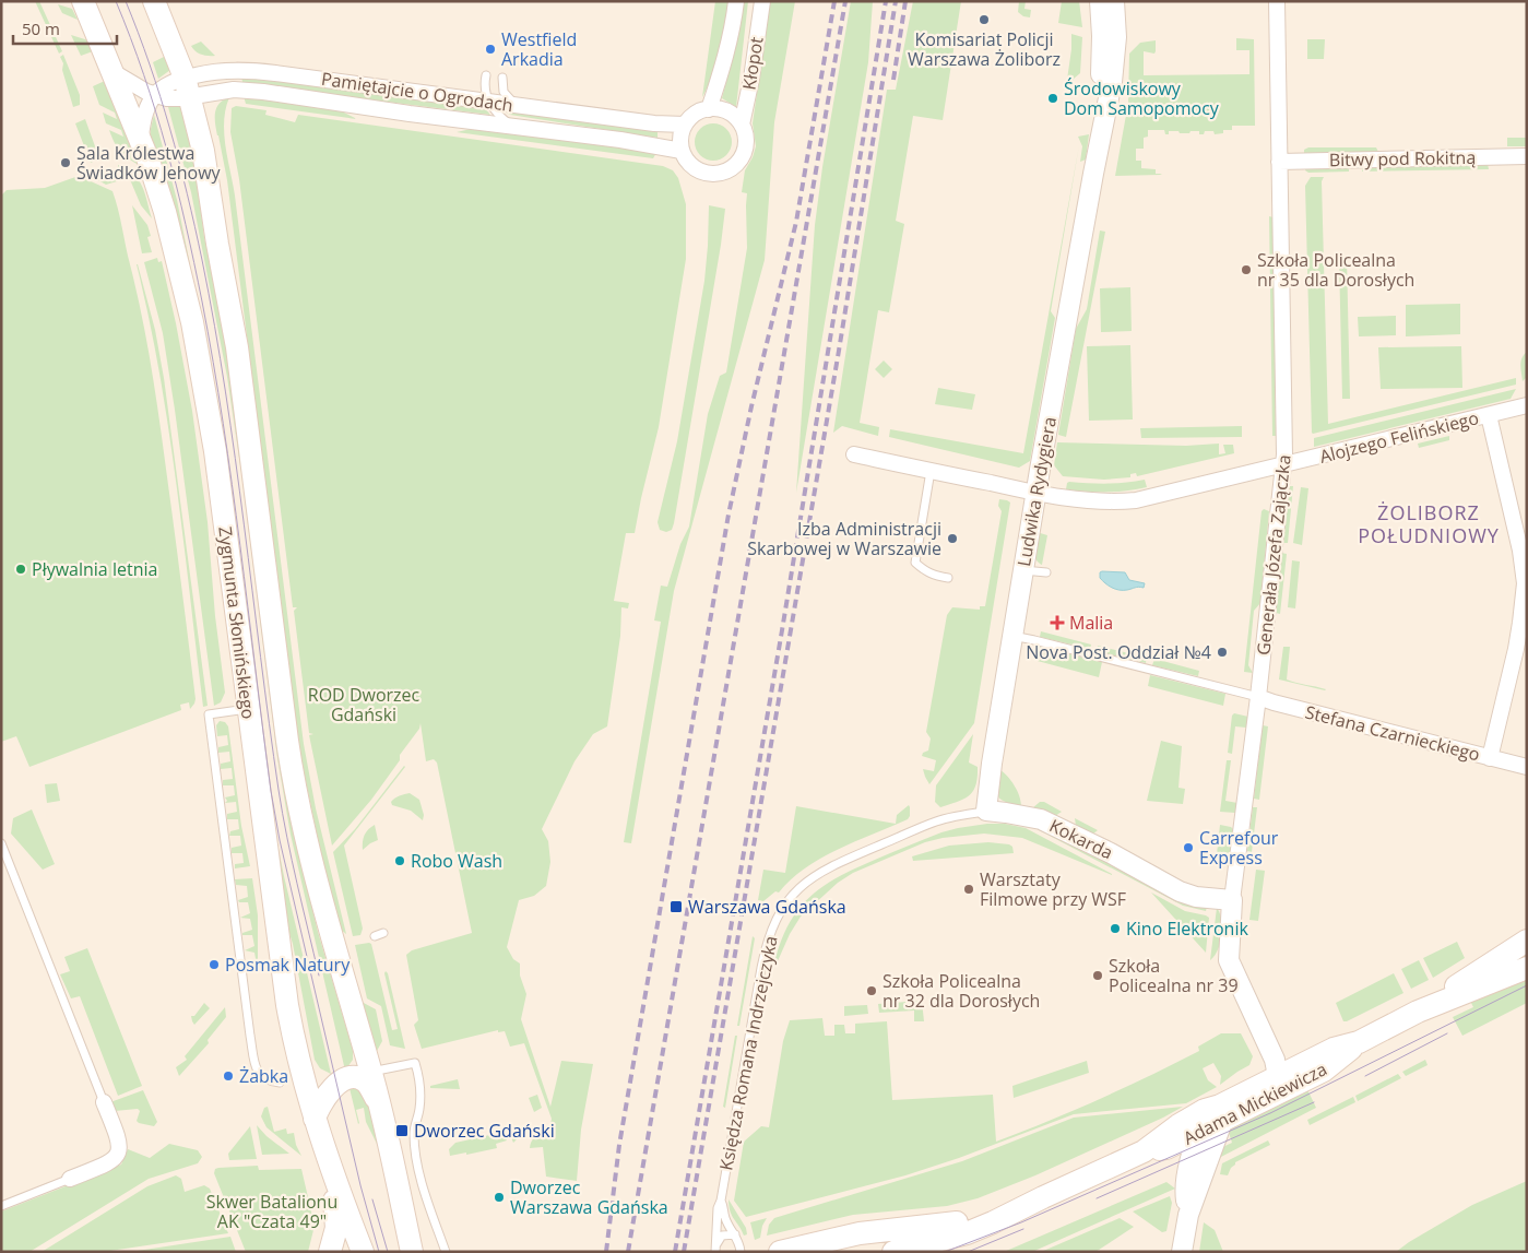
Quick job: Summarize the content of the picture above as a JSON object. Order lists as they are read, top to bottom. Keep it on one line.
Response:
{"streets":{"main road":["Zygmunta Słomińskiego","Adama Mickiewicza"],"street":["Kłopot","Pamiętajcie o Ogrodach","Bitwy pod Rokitną","Alojzego Felińskiego","Ludwika Rydygiera","Generała Józefa Zajączka","Stefana Czarnieckiego","Kokarda"],"lane":["Księdza Romana Indrzejczyka"]},"crossings":[["Kłopot","Pamiętajcie o Ogrodach"],["Pamiętajcie o Ogrodach","Zygmunta Słomińskiego"],["Bitwy pod Rokitną","Generała Józefa Zajączka"],["Alojzego Felińskiego","Ludwika Rydygiera"],["Alojzego Felińskiego","Generała Józefa Zajączka"],["Ludwika Rydygiera","Kokarda"],["Ludwika Rydygiera","Księdza Romana Indrzejczyka"],["Generała Józefa Zajączka","Stefana Czarnieckiego"],["Generała Józefa Zajączka","Kokarda"],["Generała Józefa Zajączka","Adama Mickiewicza"],["Kokarda","Księdza Romana Indrzejczyka"]],"districts":["ŻOLIBORZ POŁUDNIOWY"],"parks":["ROD Dworzec Gdański","Skwer Batalionu AK \"Czata 49\""],"places":{"other":["Komisariat Policji Warszawa Żoliborz","Westfield Arkadia","Środowiskowy Dom Samopomocy","Sala Królestwa Świadków Jehowy","Szkoła Policealna nr 35 dla Dorosłych","Izba Administracji Skarbowej w Warszawie","Pływalnia letnia","Nova Post. Oddział №4","Carrefour Express","Robo Wash","Warsztaty Filmowe przy WSF","Kino Elektronik","Posmak Natury","Szkoła Policealna nr 39","Szkoła Policealna nr 32 dla Dorosłych","Żabka","Dworzec Warszawa Gdańska"],"health":["Malia"],"transit":["Warszawa Gdańska","Dworzec Gdański"]},"scale_bar":"50 m"}
